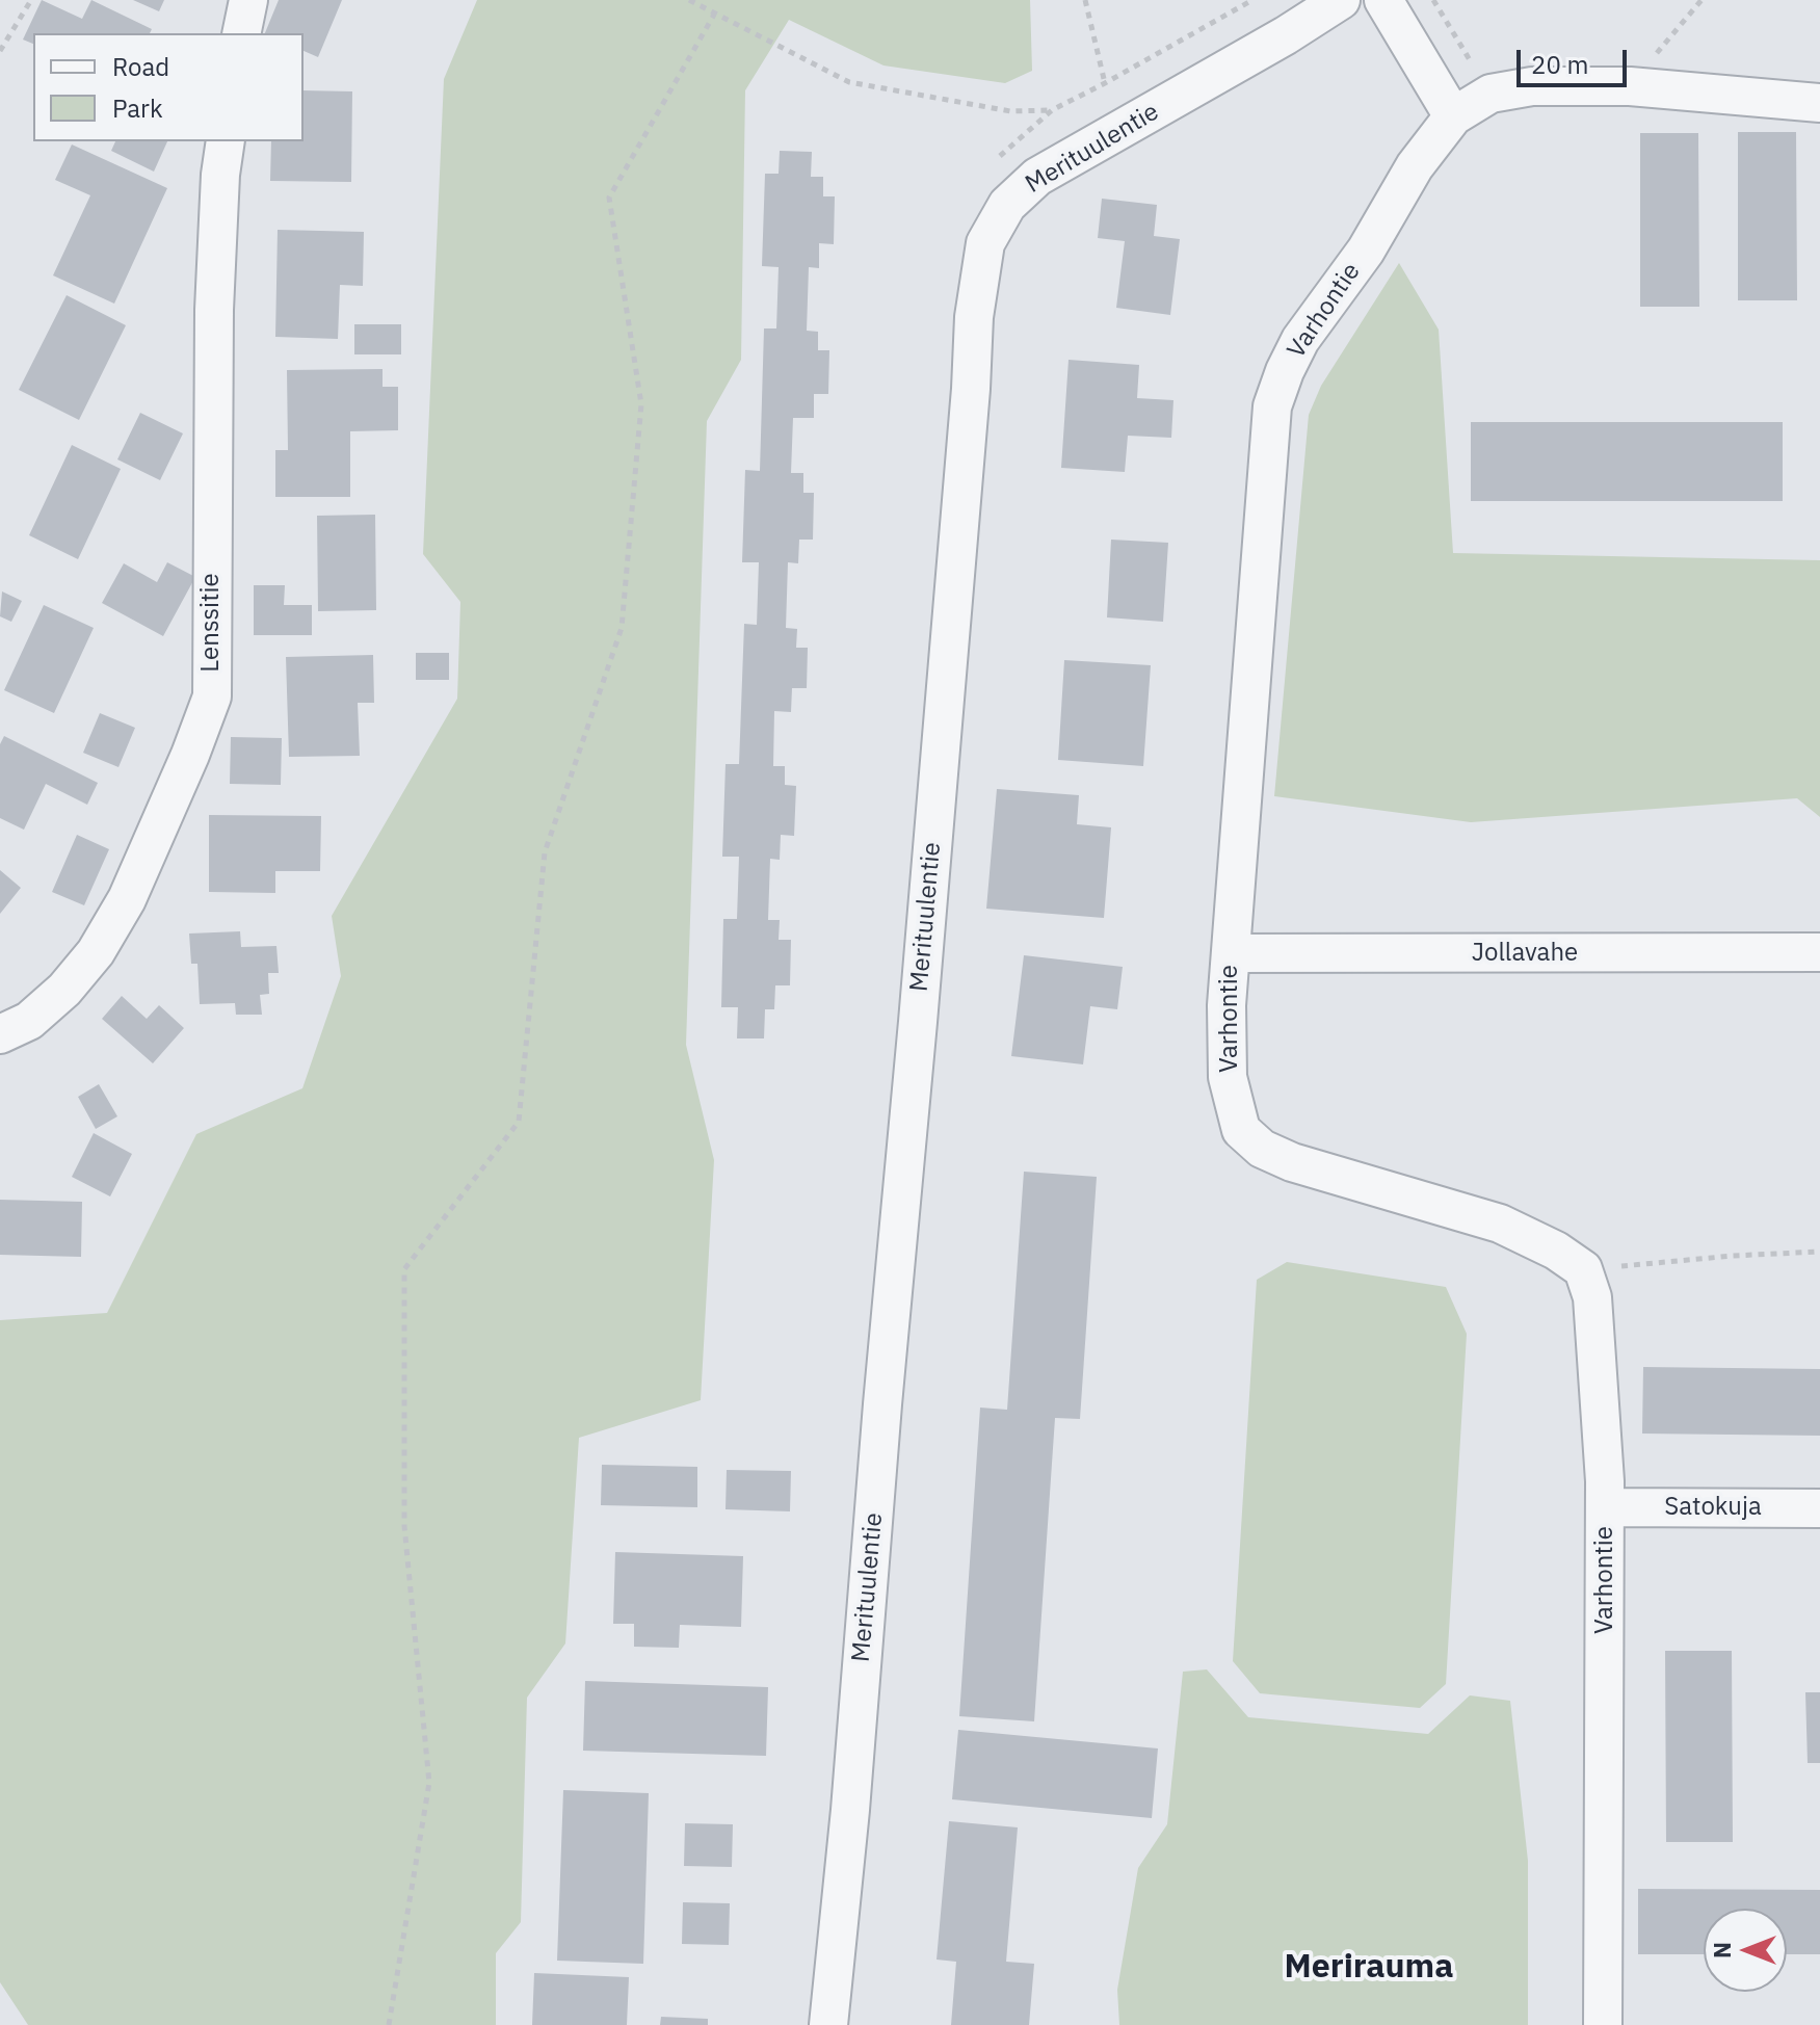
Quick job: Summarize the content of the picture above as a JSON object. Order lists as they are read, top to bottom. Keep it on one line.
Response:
{"streets":{"street":["Merituulentie","Varhontie","Lenssitie","Jollavahe","Satokuja"]},"crossings":[["Varhontie","Jollavahe"],["Varhontie","Satokuja"]],"districts":["Merirauma"],"legend":["Road","Park"],"scale_bar":"20 m","north":"left"}
